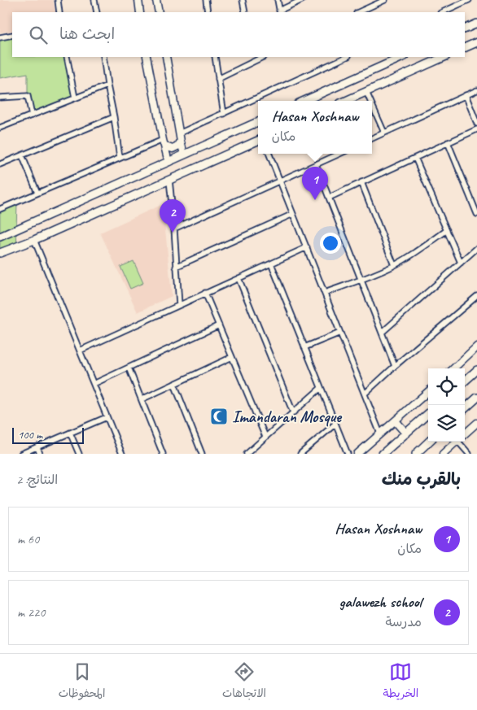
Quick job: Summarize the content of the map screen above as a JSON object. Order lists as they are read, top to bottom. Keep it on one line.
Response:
{"places":{"mosque":["Imandaran Mosque"]},"scale_bar":"100 m","page":{"search":"ابحث هنا","popup":["Hasan Xoshnaw","مكان"],"pins":["1","2"],"scale":"100 m","heading":["بالقرب منك","النتائج: 2"],"list":[{"mark":"1","name":"Hasan Xoshnaw","note":"مكان","value":"60 m"},{"mark":"2","name":"galawezh school","note":"مدرسة","value":"220 m"}],"nav":["الخريطة","الاتجاهات","المحفوظات"]}}
